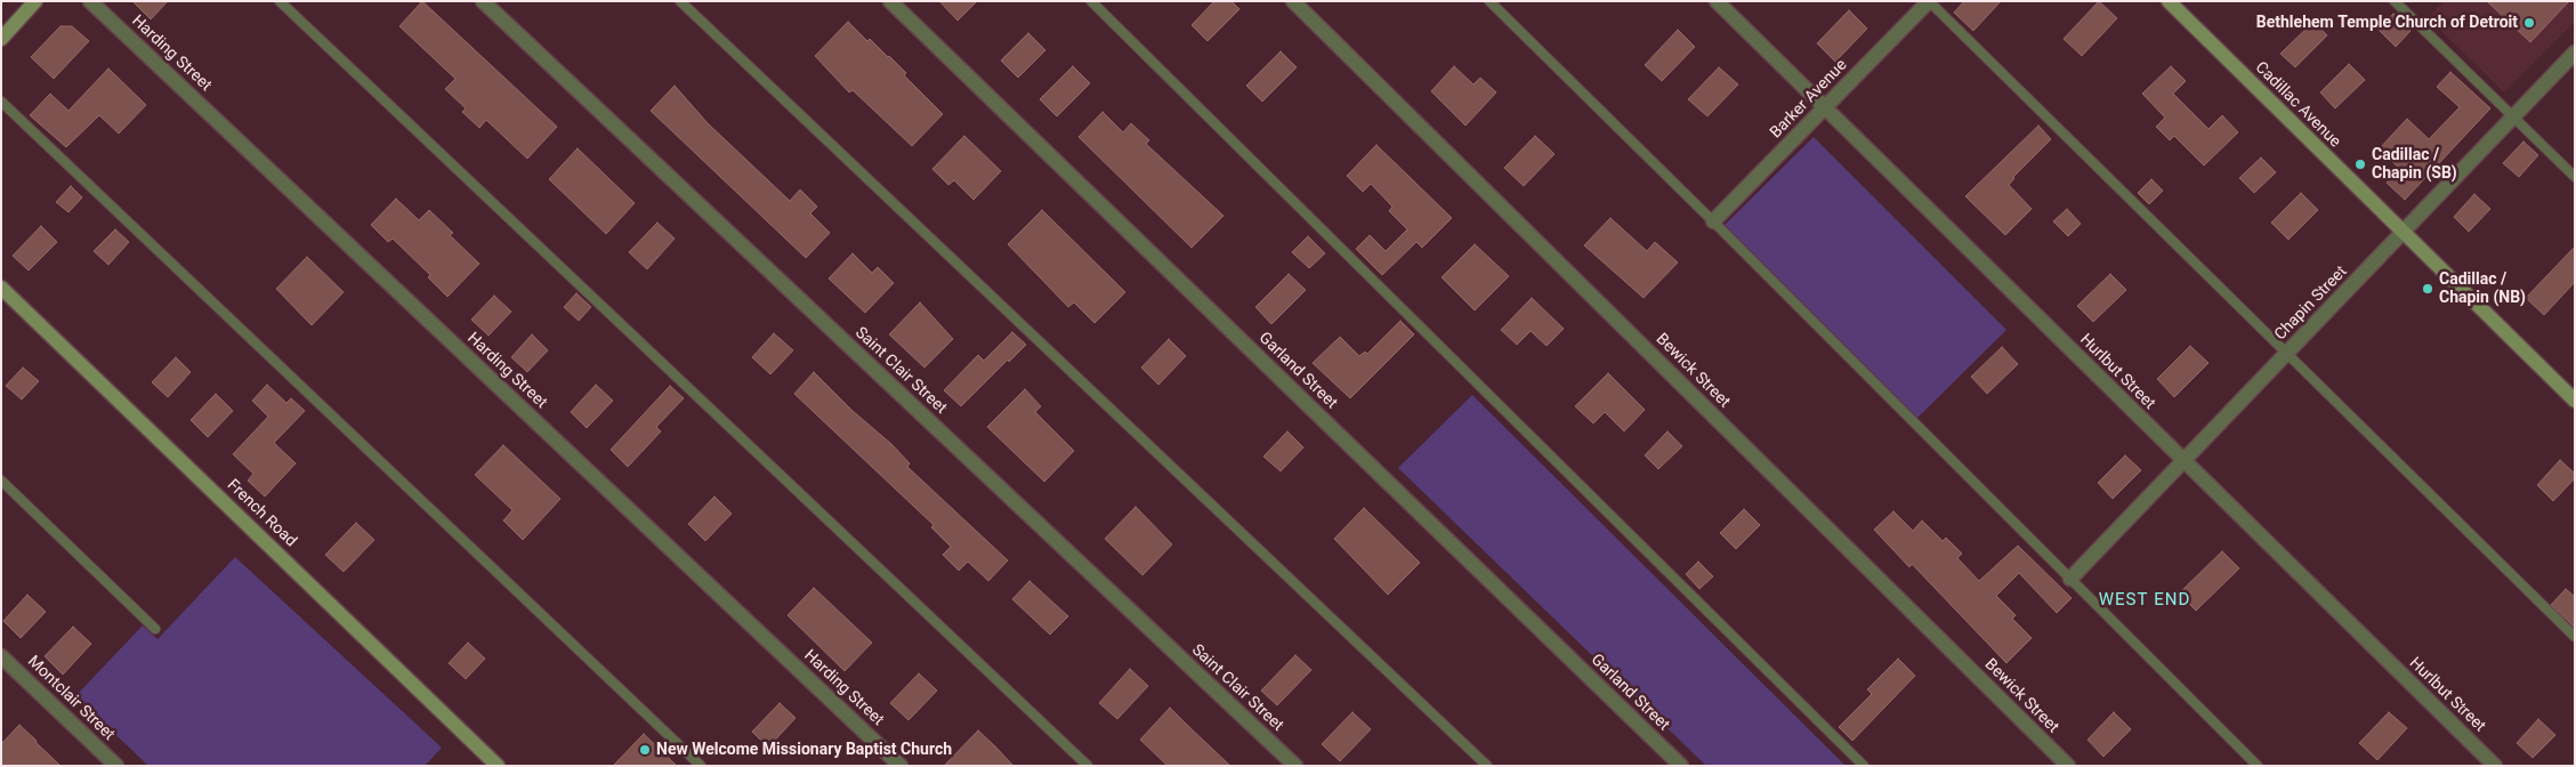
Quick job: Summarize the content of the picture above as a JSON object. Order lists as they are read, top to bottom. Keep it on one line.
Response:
{"streets":{"street":["Harding Street","Barker Avenue","Cadillac Avenue","Chapin Street","Saint Clair Street","Garland Street","Bewick Street","Hurlbut Street","French Road","Montclair Street"]},"crossings":[["Barker Avenue","Hurlbut Street"],["Cadillac Avenue","Chapin Street"],["Chapin Street","Hurlbut Street"]],"districts":["WEST END"],"places":["Bethlehem Temple Church of Detroit","Cadillac / Chapin (SB)","Cadillac / Chapin (NB)","New Welcome Missionary Baptist Church"]}
